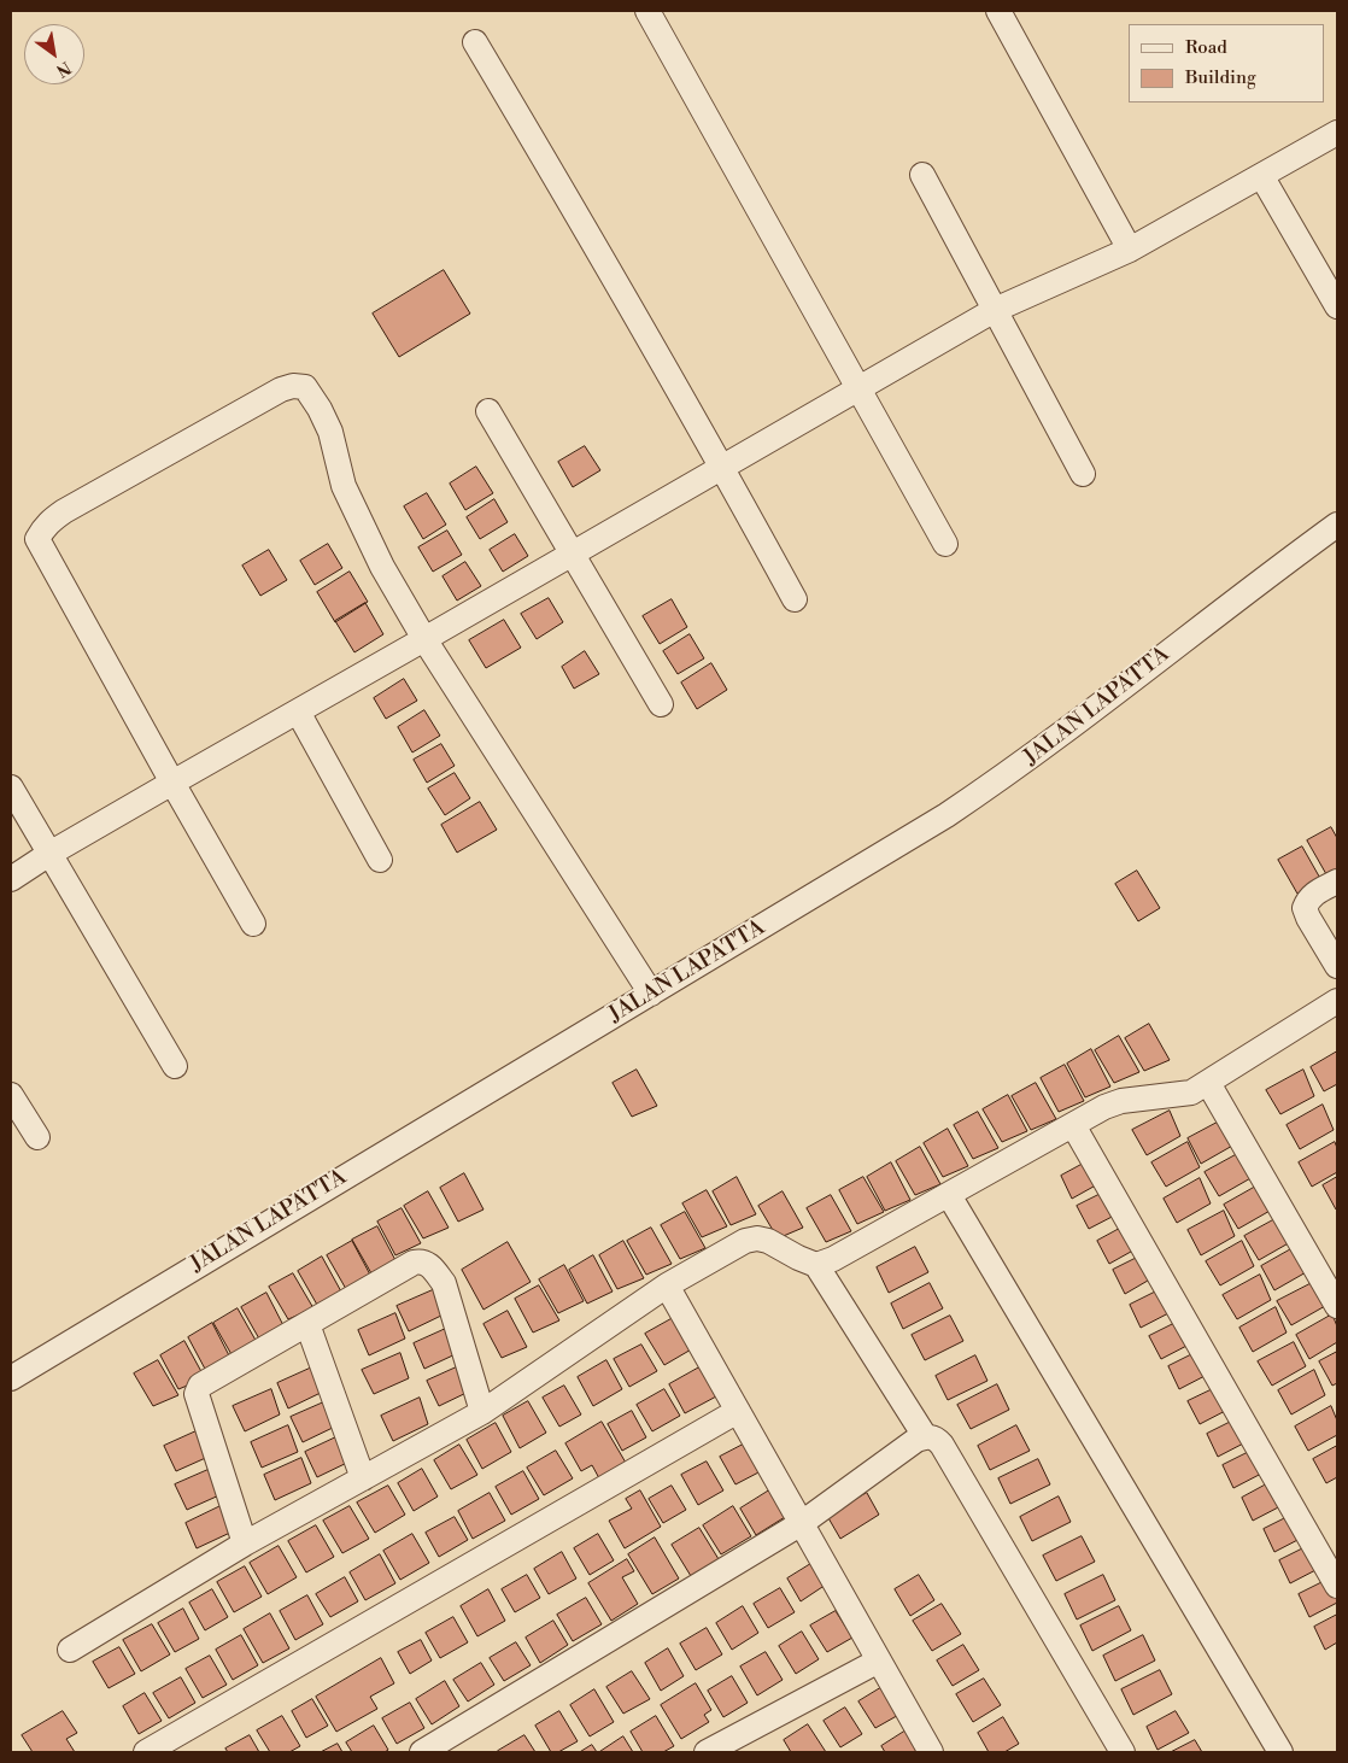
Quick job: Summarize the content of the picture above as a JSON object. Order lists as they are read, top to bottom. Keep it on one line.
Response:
{"streets":{"street":["JALAN LAPATTA"]},"legend":["Road","Building"],"north":"bottom right"}
